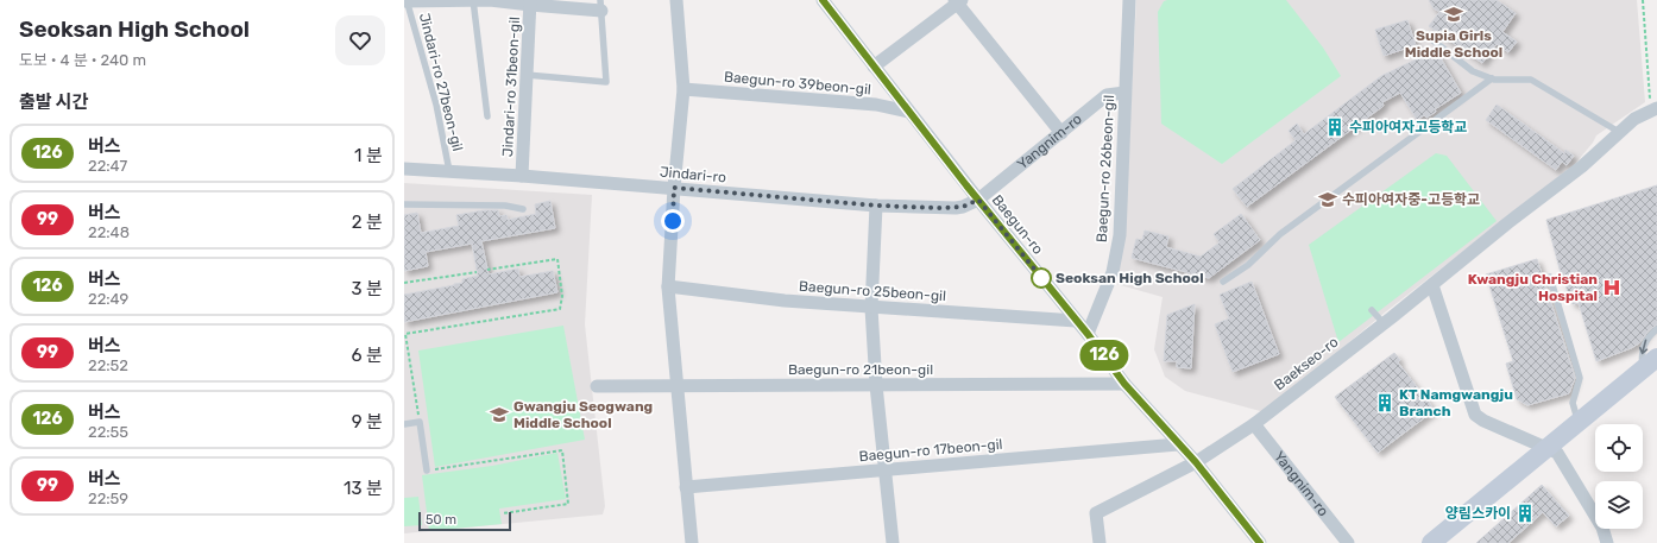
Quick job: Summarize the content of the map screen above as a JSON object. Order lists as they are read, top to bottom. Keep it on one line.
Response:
{"streets":{"street":["Baegun-ro 39beon-gil","Jindari-ro 31beon-gil","Yangnim-ro","Baegun-ro 26beon-gil","Jindari-ro","Baegun-ro","Baegun-ro 25beon-gil","Baekseo-ro","Baegun-ro 21beon-gil","Baegun-ro 17beon-gil"],"lane":["Jindari-ro 27beon-gil"]},"crossings":[["Jindari-ro 27beon-gil","Jindari-ro"],["Baegun-ro 39beon-gil","Baegun-ro"],["Jindari-ro 31beon-gil","Jindari-ro"],["Yangnim-ro","Baegun-ro 26beon-gil"],["Yangnim-ro","Jindari-ro"],["Yangnim-ro","Baegun-ro"],["Yangnim-ro","Baekseo-ro"],["Baegun-ro 26beon-gil","Baegun-ro"],["Jindari-ro","Baegun-ro"],["Baegun-ro","Baegun-ro 25beon-gil"],["Baegun-ro","Baekseo-ro"],["Baegun-ro","Baegun-ro 21beon-gil"],["Baegun-ro","Baegun-ro 17beon-gil"]],"places":{"school or university":["Supia Girls Middle School","수피아여자중-고등학교","Gwangju Seogwang Middle School"],"building":["수피아여자고등학교","KT Namgwangju Branch","양림스카이"],"other":["Seoksan High School"],"hospital":["Kwangju Christian Hospital"]},"lines":["bus line 126"],"scale_bar":"50 m","page":{"heading":[["Seoksan High School","도보 · 4 분 · 240 m"],"출발 시간"],"on_map":"126","list":[{"mark":"126","name":"버스","note":"22:47","value":"1 분"},{"mark":"99","name":"버스","note":"22:48","value":"2 분"},{"mark":"126","name":"버스","note":"22:49","value":"3 분"},{"mark":"99","name":"버스","note":"22:52","value":"6 분"},{"mark":"126","name":"버스","note":"22:55","value":"9 분"},{"mark":"99","name":"버스","note":"22:59","value":"13 분"}],"scale":"50 m"}}
